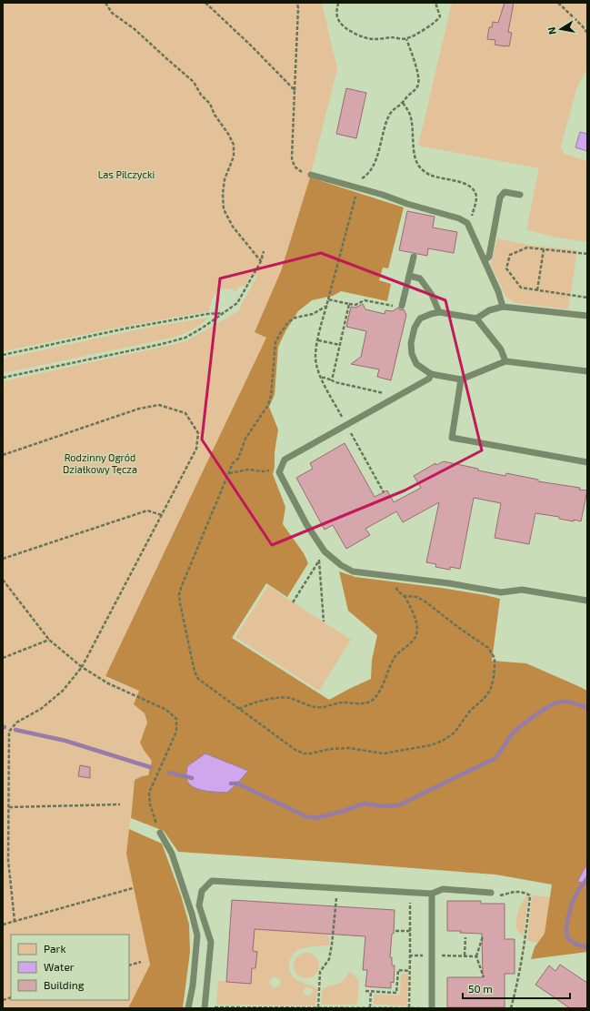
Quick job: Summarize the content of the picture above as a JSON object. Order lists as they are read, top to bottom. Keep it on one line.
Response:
{"parks":["Las Pilczycki","Rodzinny Ogród Działkowy Tęcza"],"legend":["Park","Water","Building"],"scale_bar":"50 m","north":"left"}
